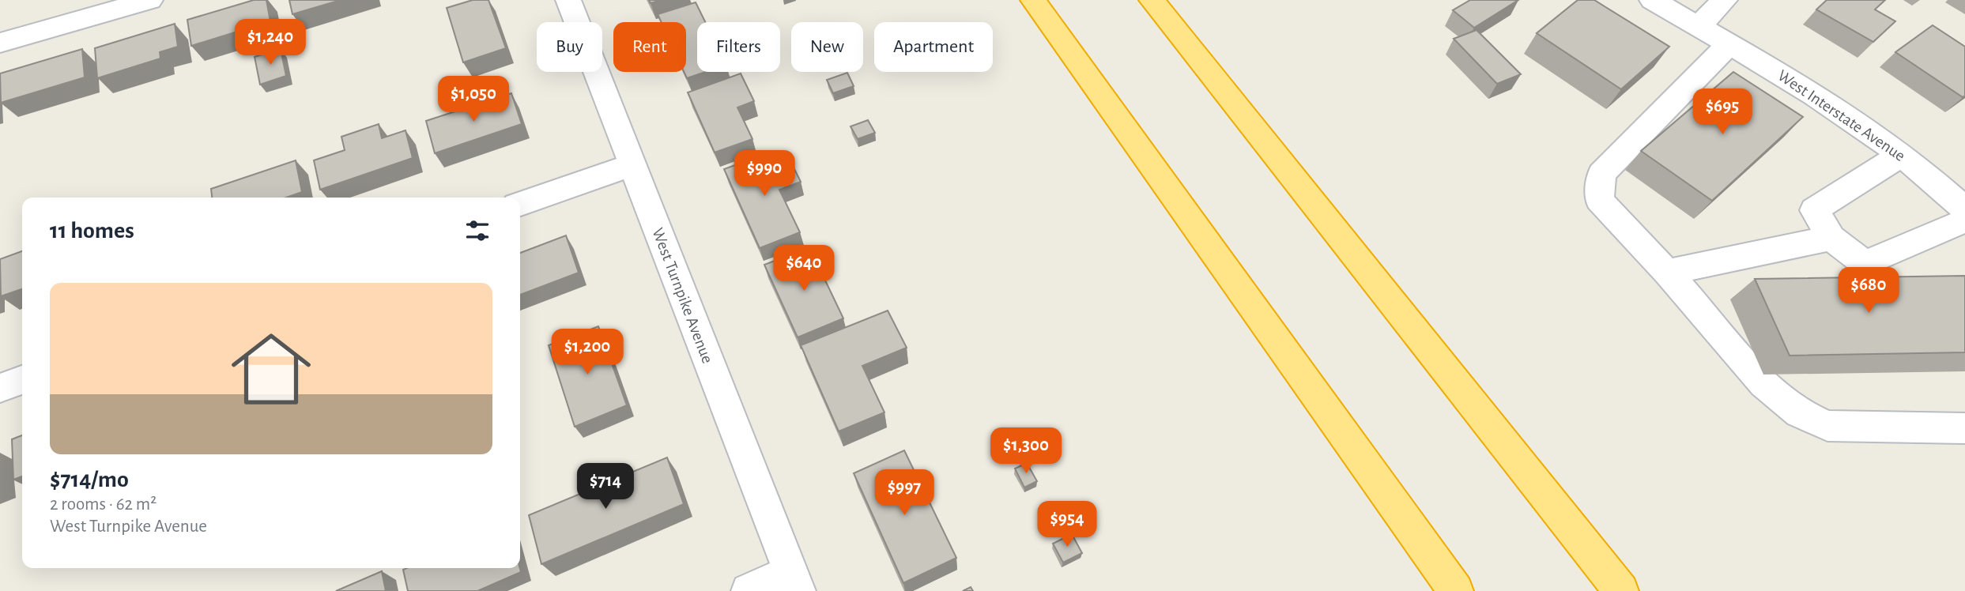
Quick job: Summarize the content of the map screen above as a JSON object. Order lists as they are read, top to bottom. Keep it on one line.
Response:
{"streets":{"street":["West Interstate Avenue","West Turnpike Avenue"]},"page":{"price":["$1,240","$1,050","$695","$990","$640","$680","$1,200","$1,300","$714","$997","$954"],"chip":["Buy","Rent","Filters","New","Apartment"],"heading":"11 homes","list":[{"name":"$714/mo","note":"2 rooms · 62 m² · West Turnpike Avenue"}]}}
